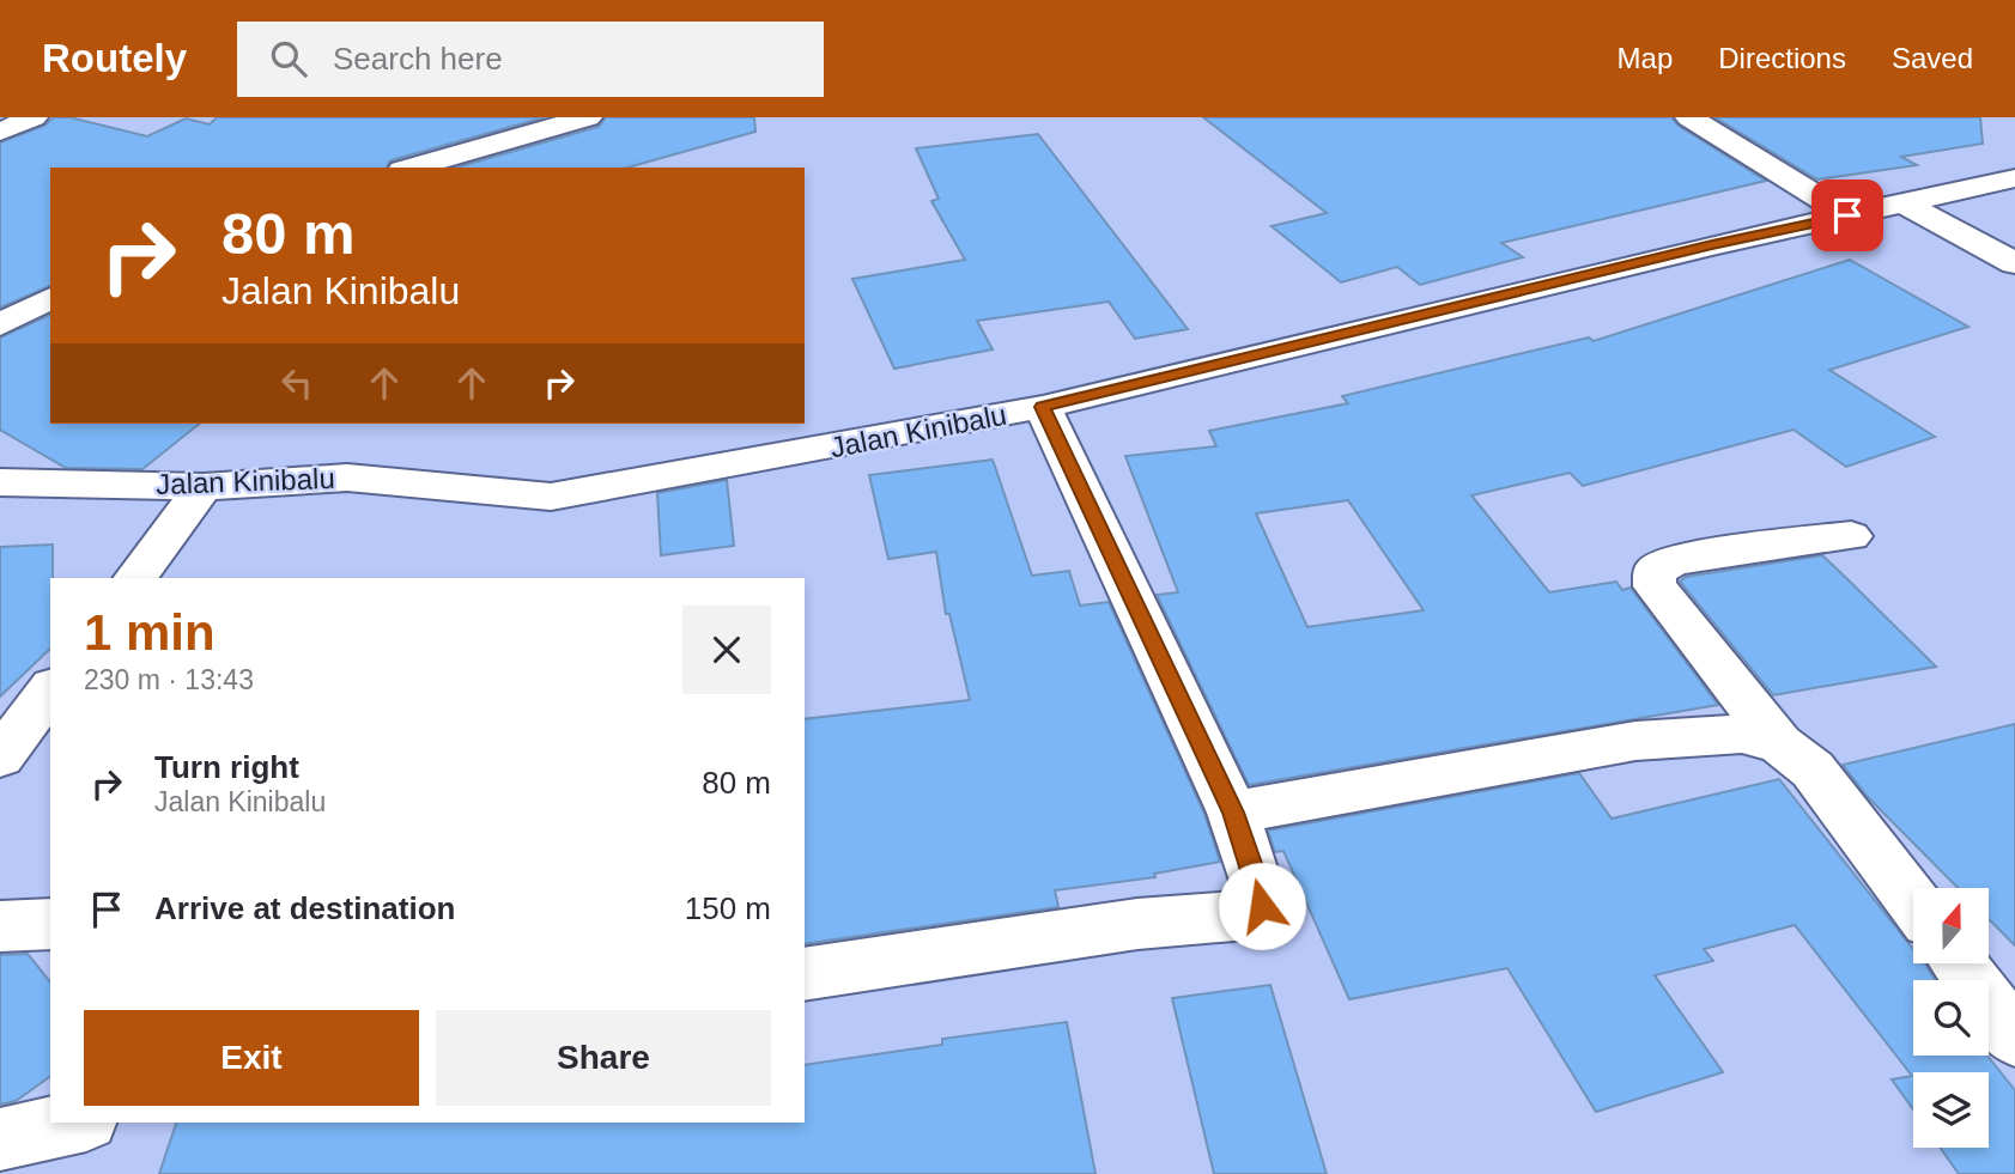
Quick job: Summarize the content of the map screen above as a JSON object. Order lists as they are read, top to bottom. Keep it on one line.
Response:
{"streets":{"street":["Jalan Kinibalu"]},"north":"top","page":{"header":"Routely","search":"Search here","nav":["Map","Directions","Saved"],"turn":["80 m","Jalan Kinibalu"],"heading":["1 min","230 m · 13:43"],"list":[{"name":"Turn right","note":"Jalan Kinibalu","value":"80 m"},{"name":"Arrive at destination","value":"150 m"}],"buttons":["Exit","Share"]}}
